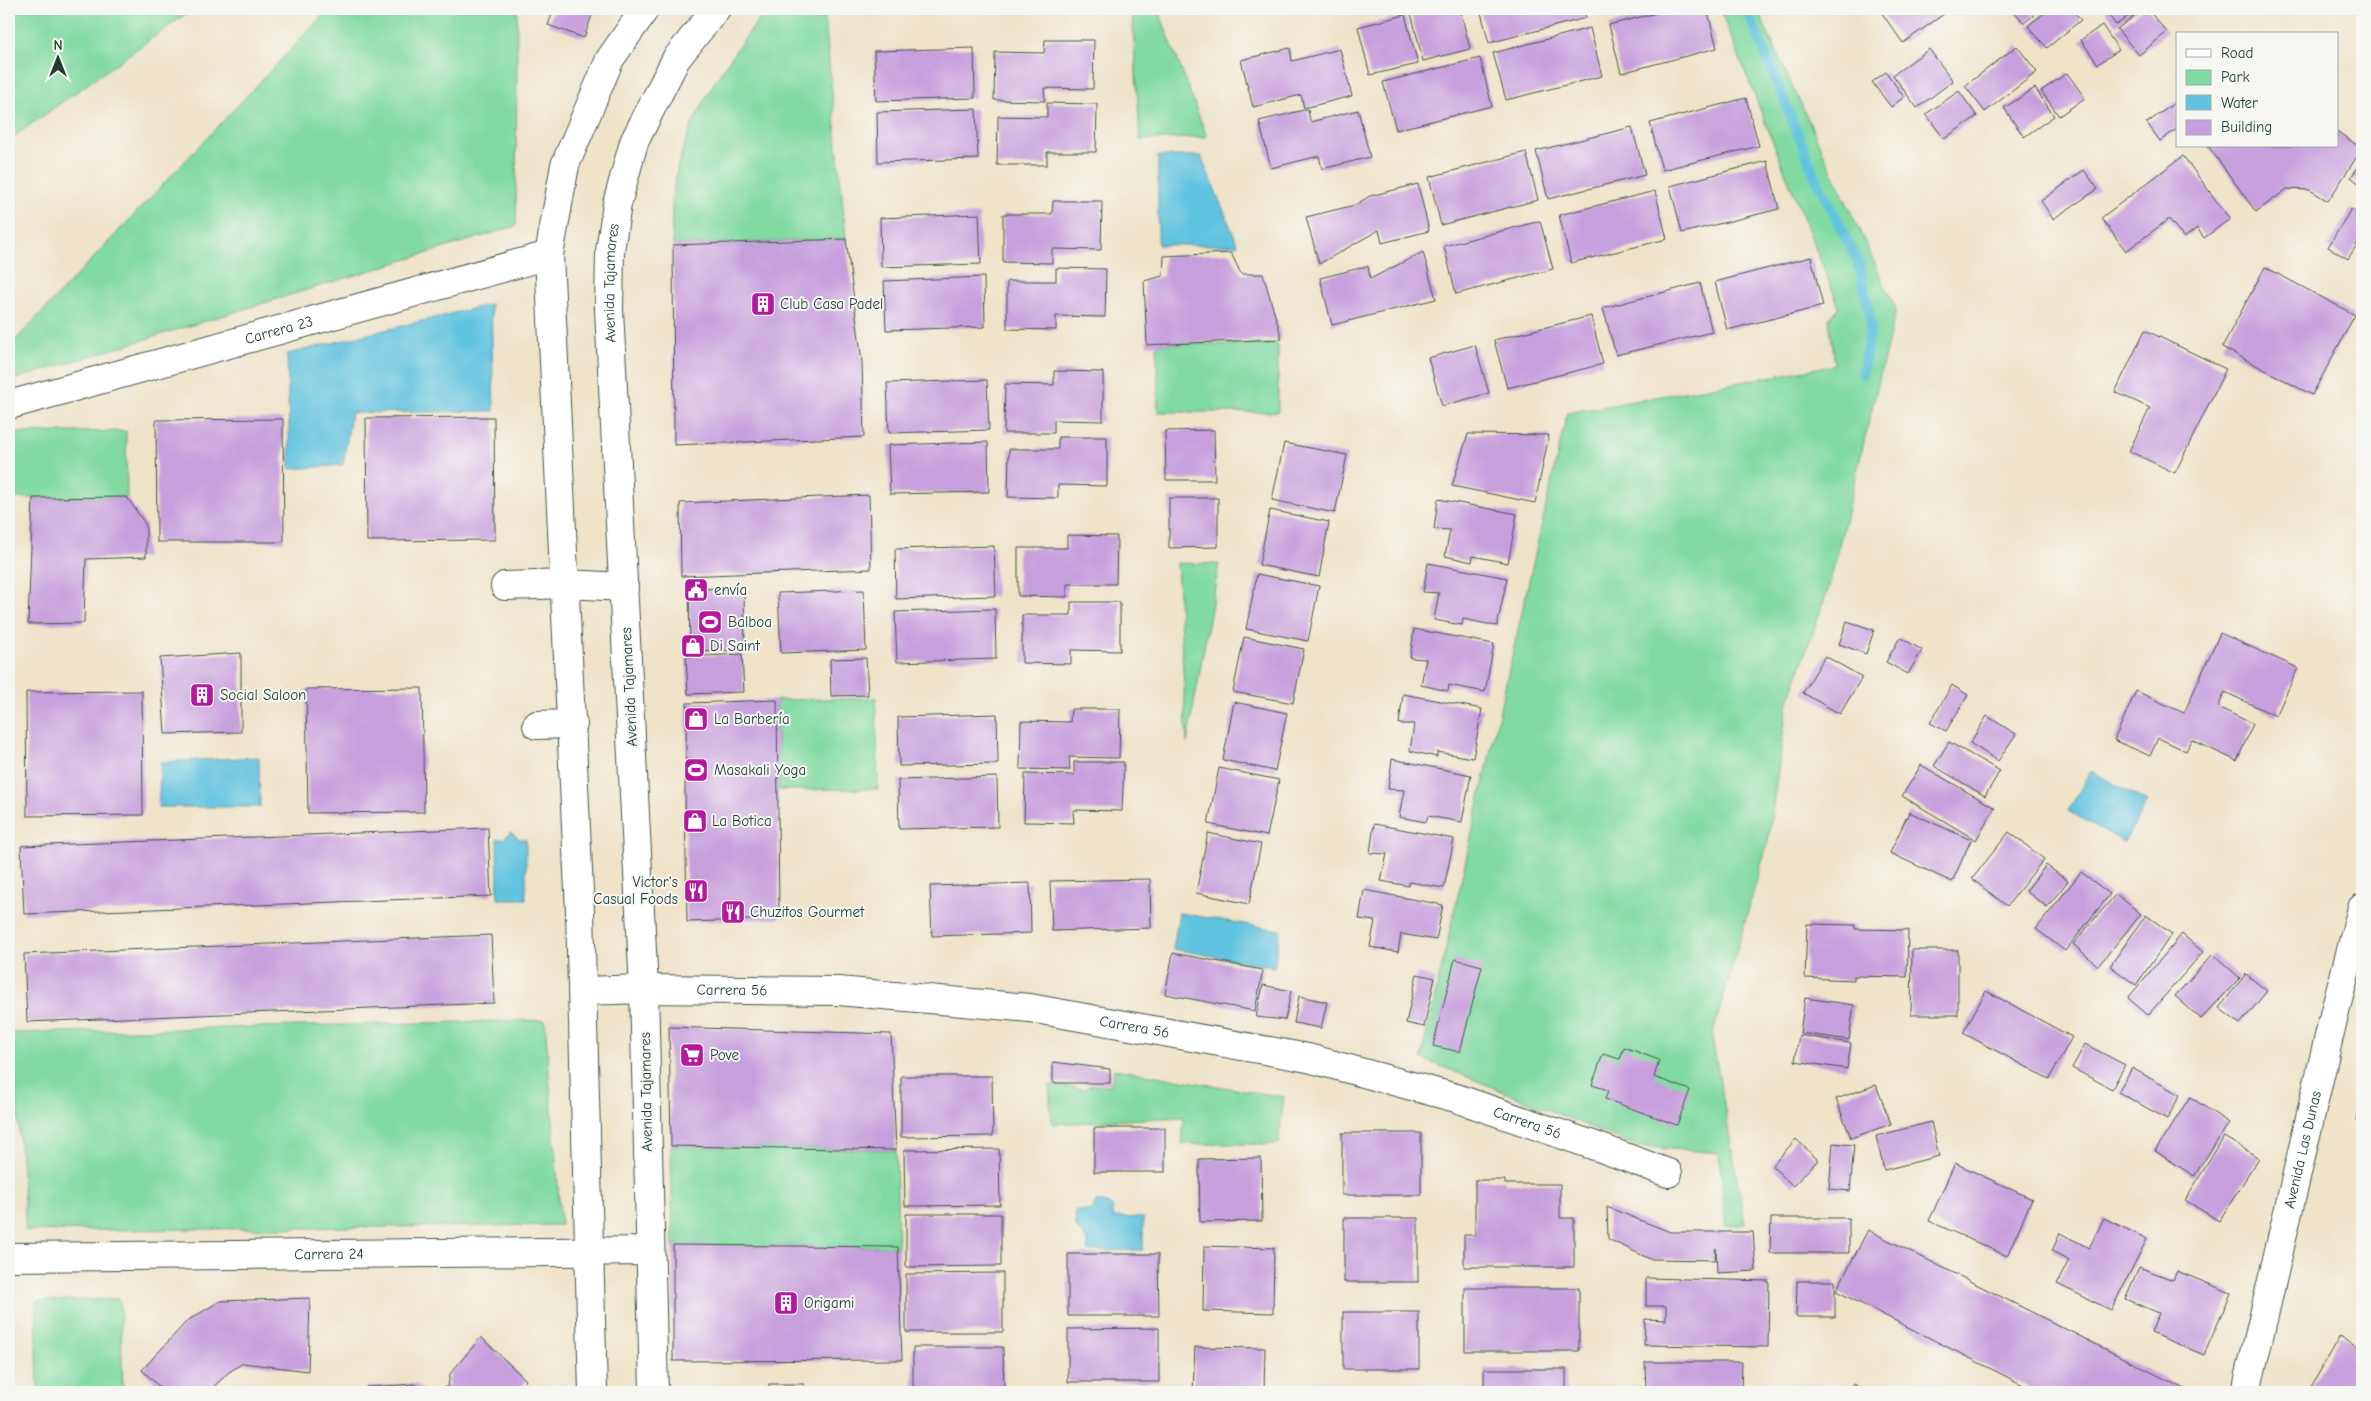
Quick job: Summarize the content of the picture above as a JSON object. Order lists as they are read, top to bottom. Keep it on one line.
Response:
{"streets":{"street":["Avenida Tajamares","Carrera 23","Carrera 56","Avenida Las Dunas","Carrera 24"]},"crossings":[["Avenida Tajamares","Carrera 56"],["Avenida Tajamares","Carrera 24"]],"places":{"building":["Club Casa Padel","Social Saloon","Origami"],"public building":["envía"],"sports":["Balboa","Masakali Yoga"],"shop":["Di Saint","La Barbería","La Botica"],"restaurant":["Victor's Casual Foods","Chuzitos Gourmet"],"supermarket":["Pove"]},"legend":["Road","Park","Water","Building"],"north":"top"}
